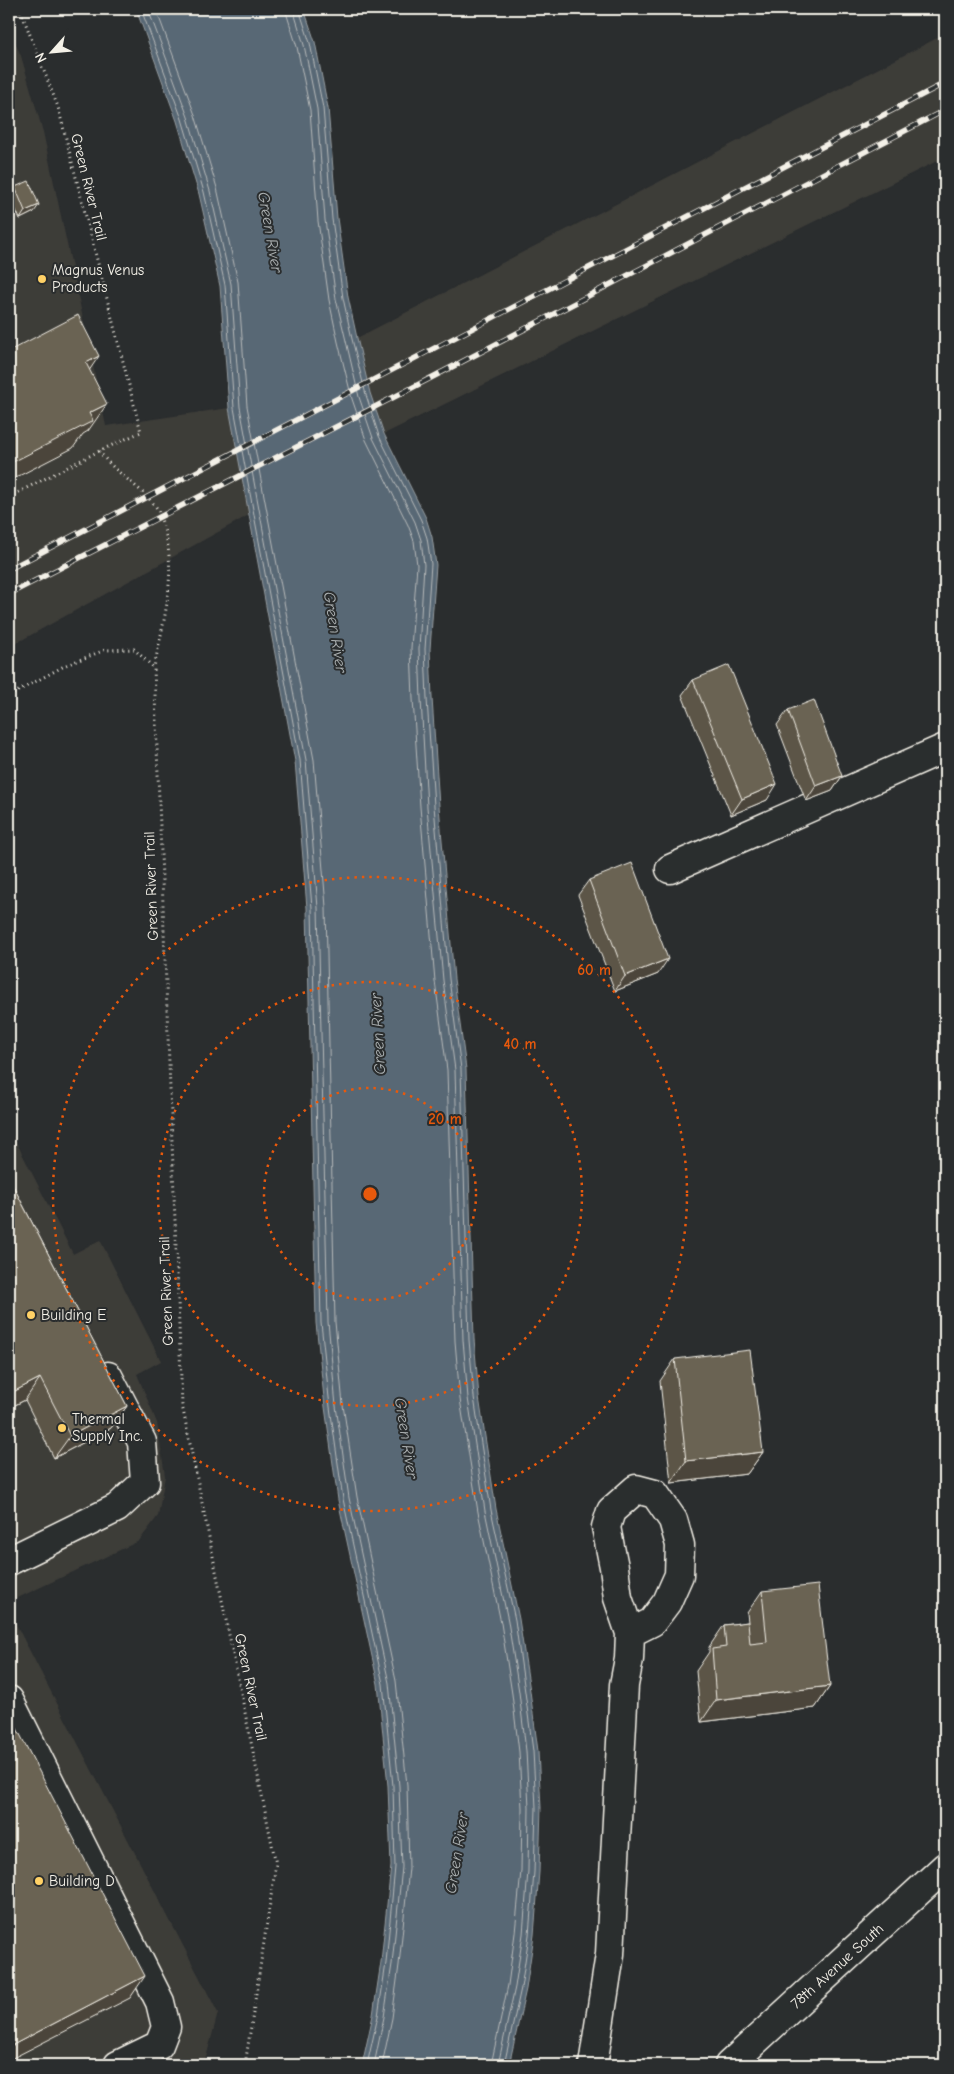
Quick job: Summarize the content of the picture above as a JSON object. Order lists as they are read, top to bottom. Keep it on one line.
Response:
{"streets":{"street":["78th Avenue South"],"path":["Green River Trail"]},"water":["Green River"],"places":["Magnus Venus Products","Building E","Thermal Supply Inc.","Building D"],"north":"bottom left","rings":["60 m","40 m","20 m"]}
